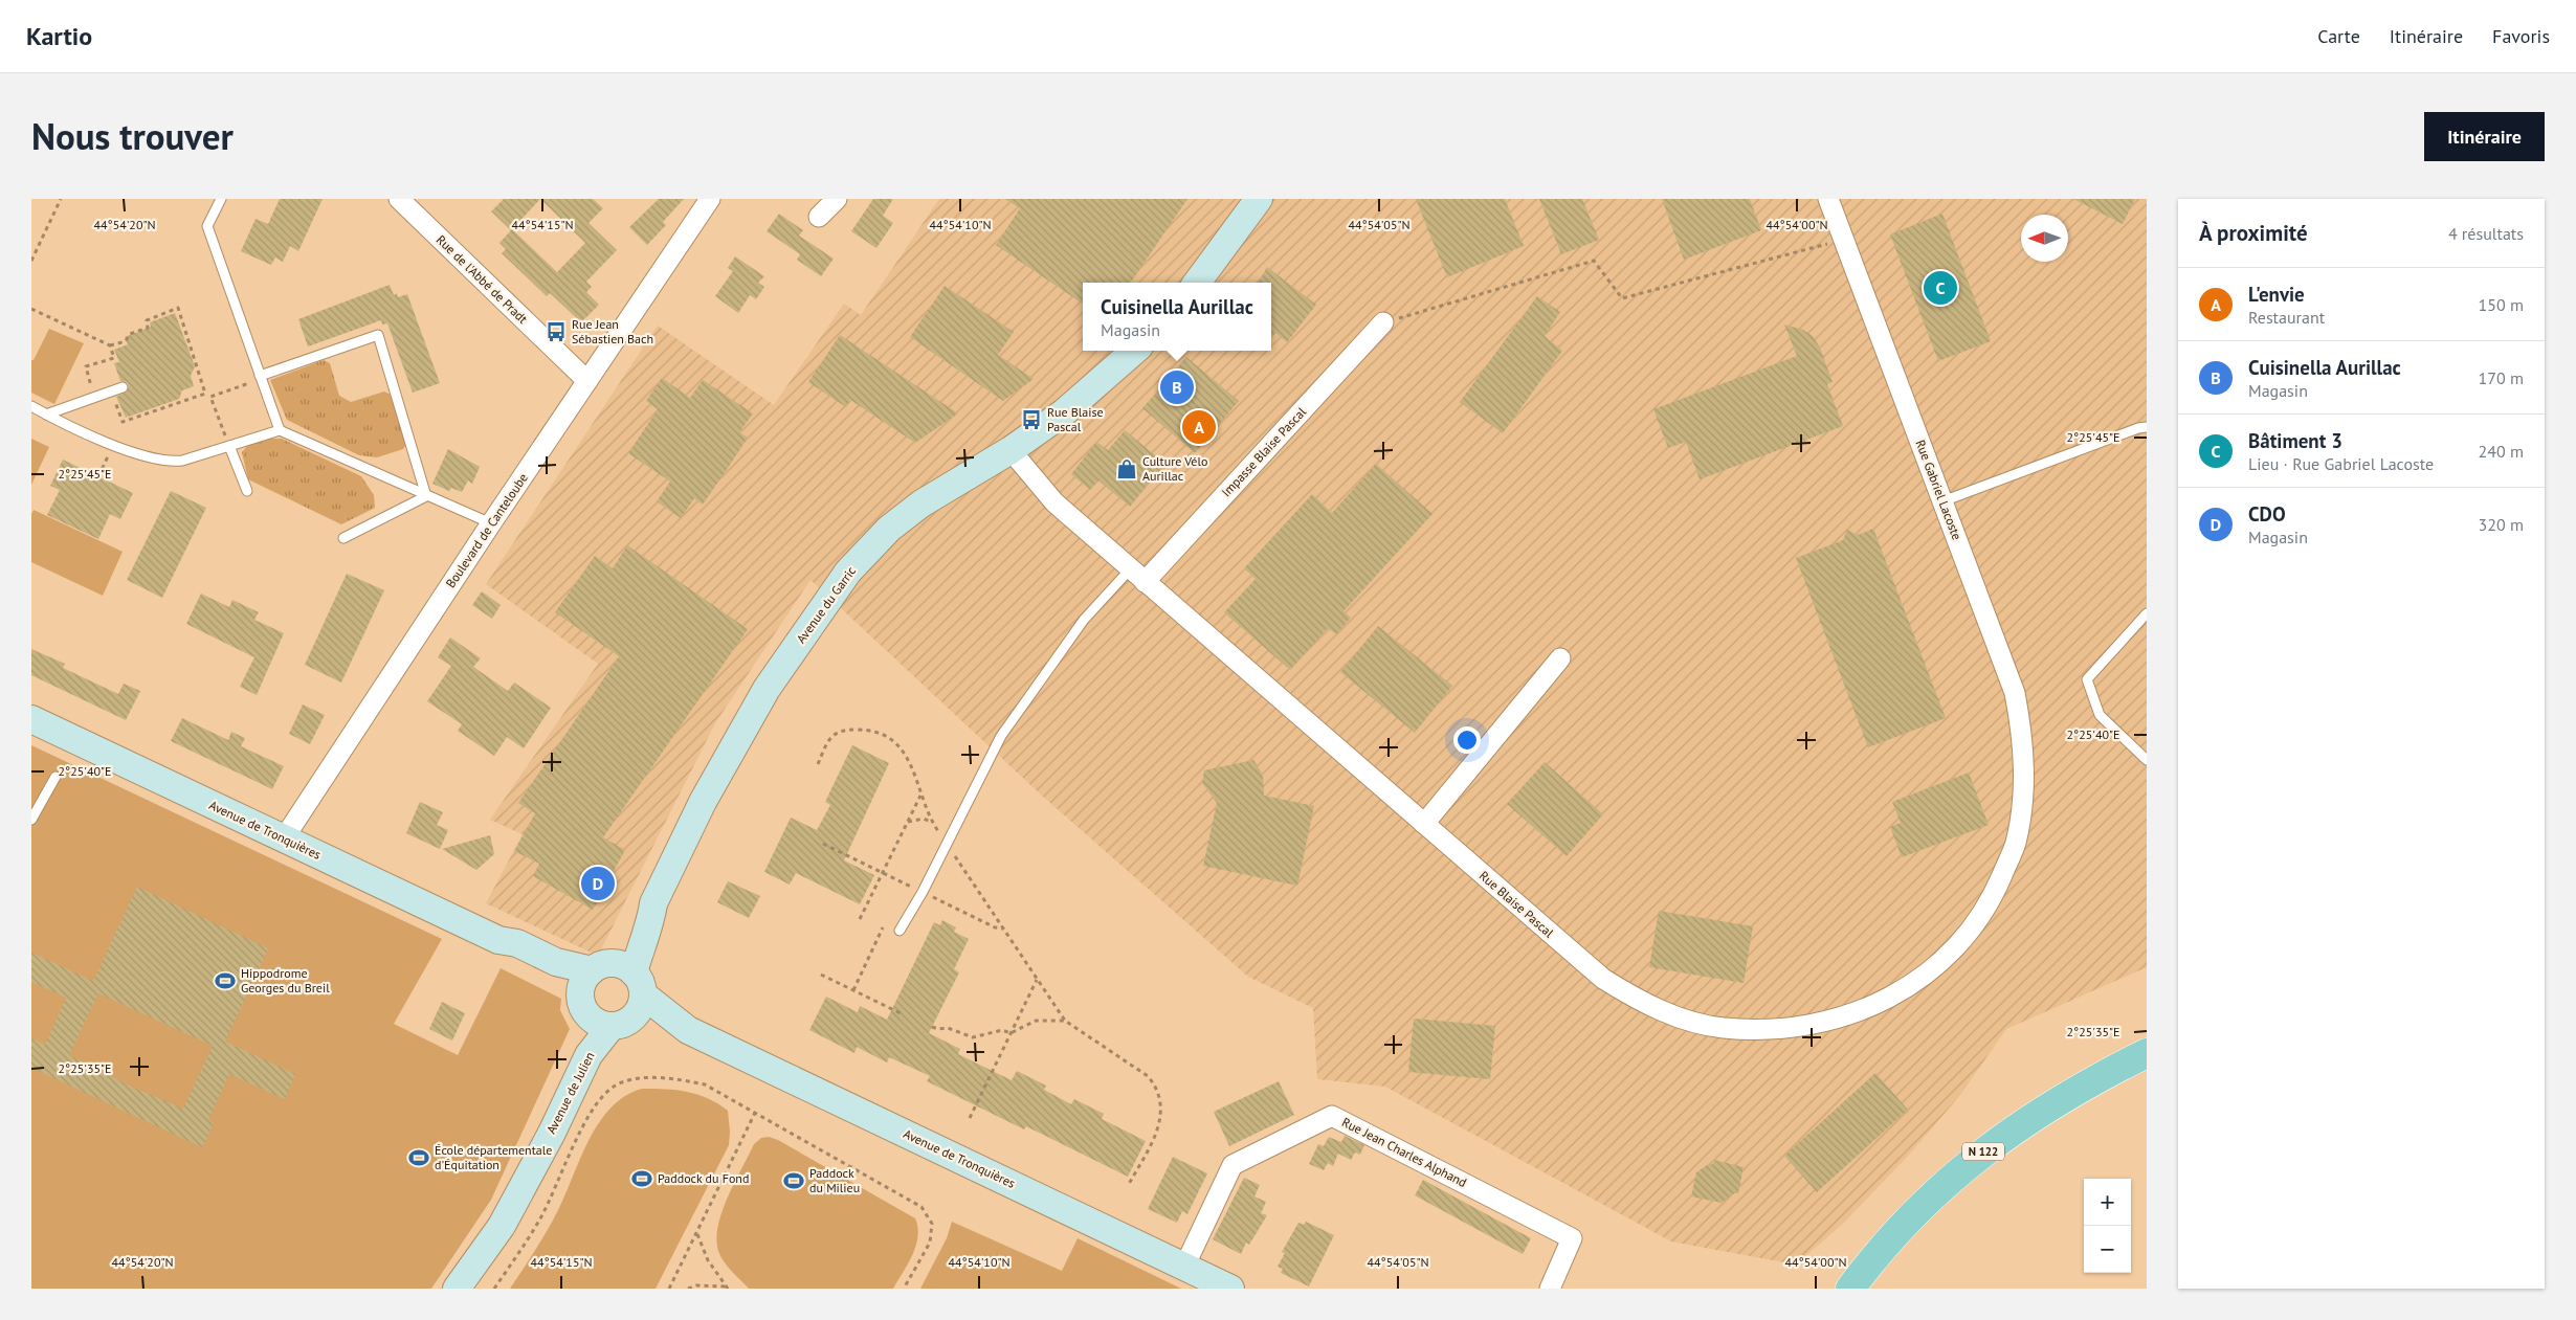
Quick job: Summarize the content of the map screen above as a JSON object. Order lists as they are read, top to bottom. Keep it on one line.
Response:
{"streets":{"main road":["N 122"],"street":["Rue de l'Abbé de Pradt","Impasse Blaise Pascal","Rue Gabriel Lacoste","Boulevard de Canteloube","Avenue du Garric","Avenue de Tronquières","Rue Blaise Pascal","Avenue de Julien","Rue Jean Charles Alphand"]},"crossings":[["Rue de l'Abbé de Pradt","Boulevard de Canteloube"],["Impasse Blaise Pascal","Rue Blaise Pascal"],["Rue Gabriel Lacoste","Rue Blaise Pascal"],["Boulevard de Canteloube","Avenue de Tronquières"],["Avenue du Garric","Avenue de Tronquières"],["Avenue du Garric","Rue Blaise Pascal"],["Avenue du Garric","Avenue de Julien"],["Avenue de Tronquières","Avenue de Julien"],["Avenue de Tronquières","Rue Jean Charles Alphand"]],"places":{"bus stop":["Rue Jean Sébastien Bach","Rue Blaise Pascal"],"shop":["Culture Vélo Aurillac"],"sports":["Hippodrome Georges du Breil","École départementale d'Équitation","Paddock du Fond","Paddock du Milieu"]},"north":"left","page":{"header":"Kartio","nav":["Carte","Itinéraire","Favoris"],"title":"Nous trouver","buttons":"Itinéraire","heading":["À proximité","4 résultats"],"list":[{"mark":"A","name":"L'envie","note":"Restaurant","value":"150 m"},{"mark":"B","name":"Cuisinella Aurillac","note":"Magasin","value":"170 m"},{"mark":"C","name":"Bâtiment 3","note":"Lieu · Rue Gabriel Lacoste","value":"240 m"},{"mark":"D","name":"CDO","note":"Magasin","value":"320 m"}],"pins":["C","B","A","D"],"popup":["Cuisinella Aurillac","Magasin"],"map_buttons":["+","−"]},"coordinates":["44°54'20\"N","44°54'15\"N","44°54'10\"N","44°54'05\"N","44°54'00\"N","2°25'45\"E","2°25'40\"E","2°25'35\"E"]}
